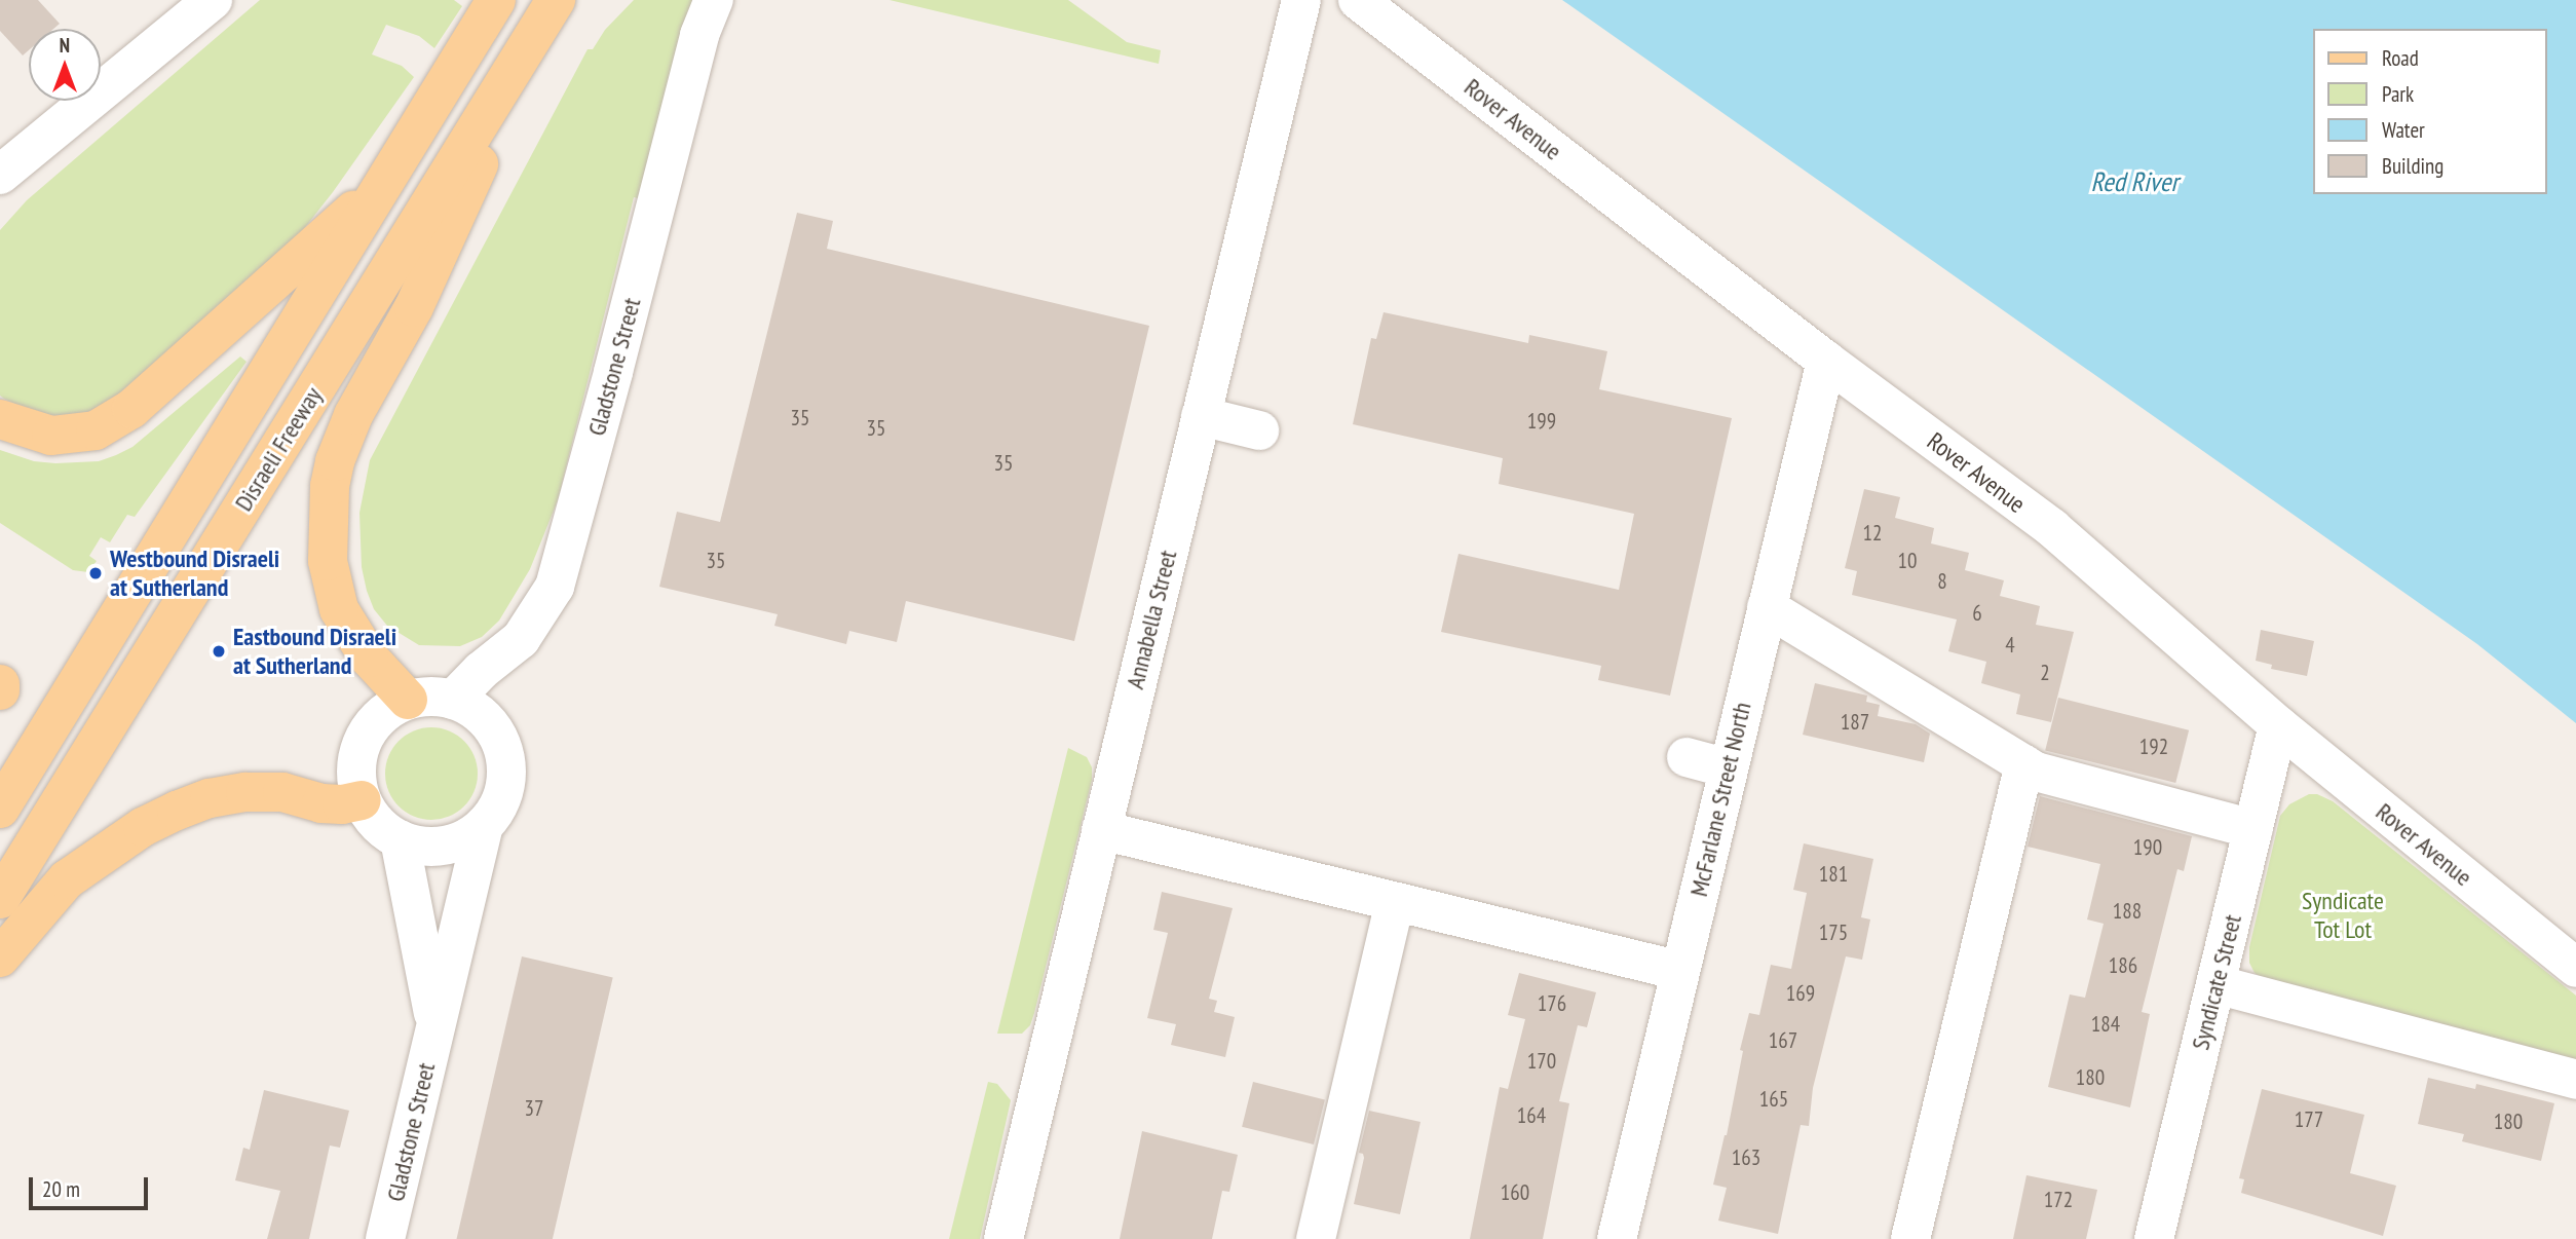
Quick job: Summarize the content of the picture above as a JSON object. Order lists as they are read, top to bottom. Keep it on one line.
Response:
{"streets":{"main road":["Disraeli Freeway"],"street":["Rover Avenue","Gladstone Street","Annabella Street","McFarlane Street North","Syndicate Street"]},"crossings":[["Rover Avenue","McFarlane Street North"],["Rover Avenue","Syndicate Street"]],"water":["Red River"],"parks":["Syndicate Tot Lot"],"places":["Westbound Disraeli at Sutherland","Eastbound Disraeli at Sutherland"],"house_numbers":["35","199","35","35","12","35","10","8","6","4","2","187","192","190","181","188","175","186","169","176","184","167","170","180","165","37","164","177","180","163","160","172"],"legend":["Road","Park","Water","Building"],"scale_bar":"20 m","north":"top"}
